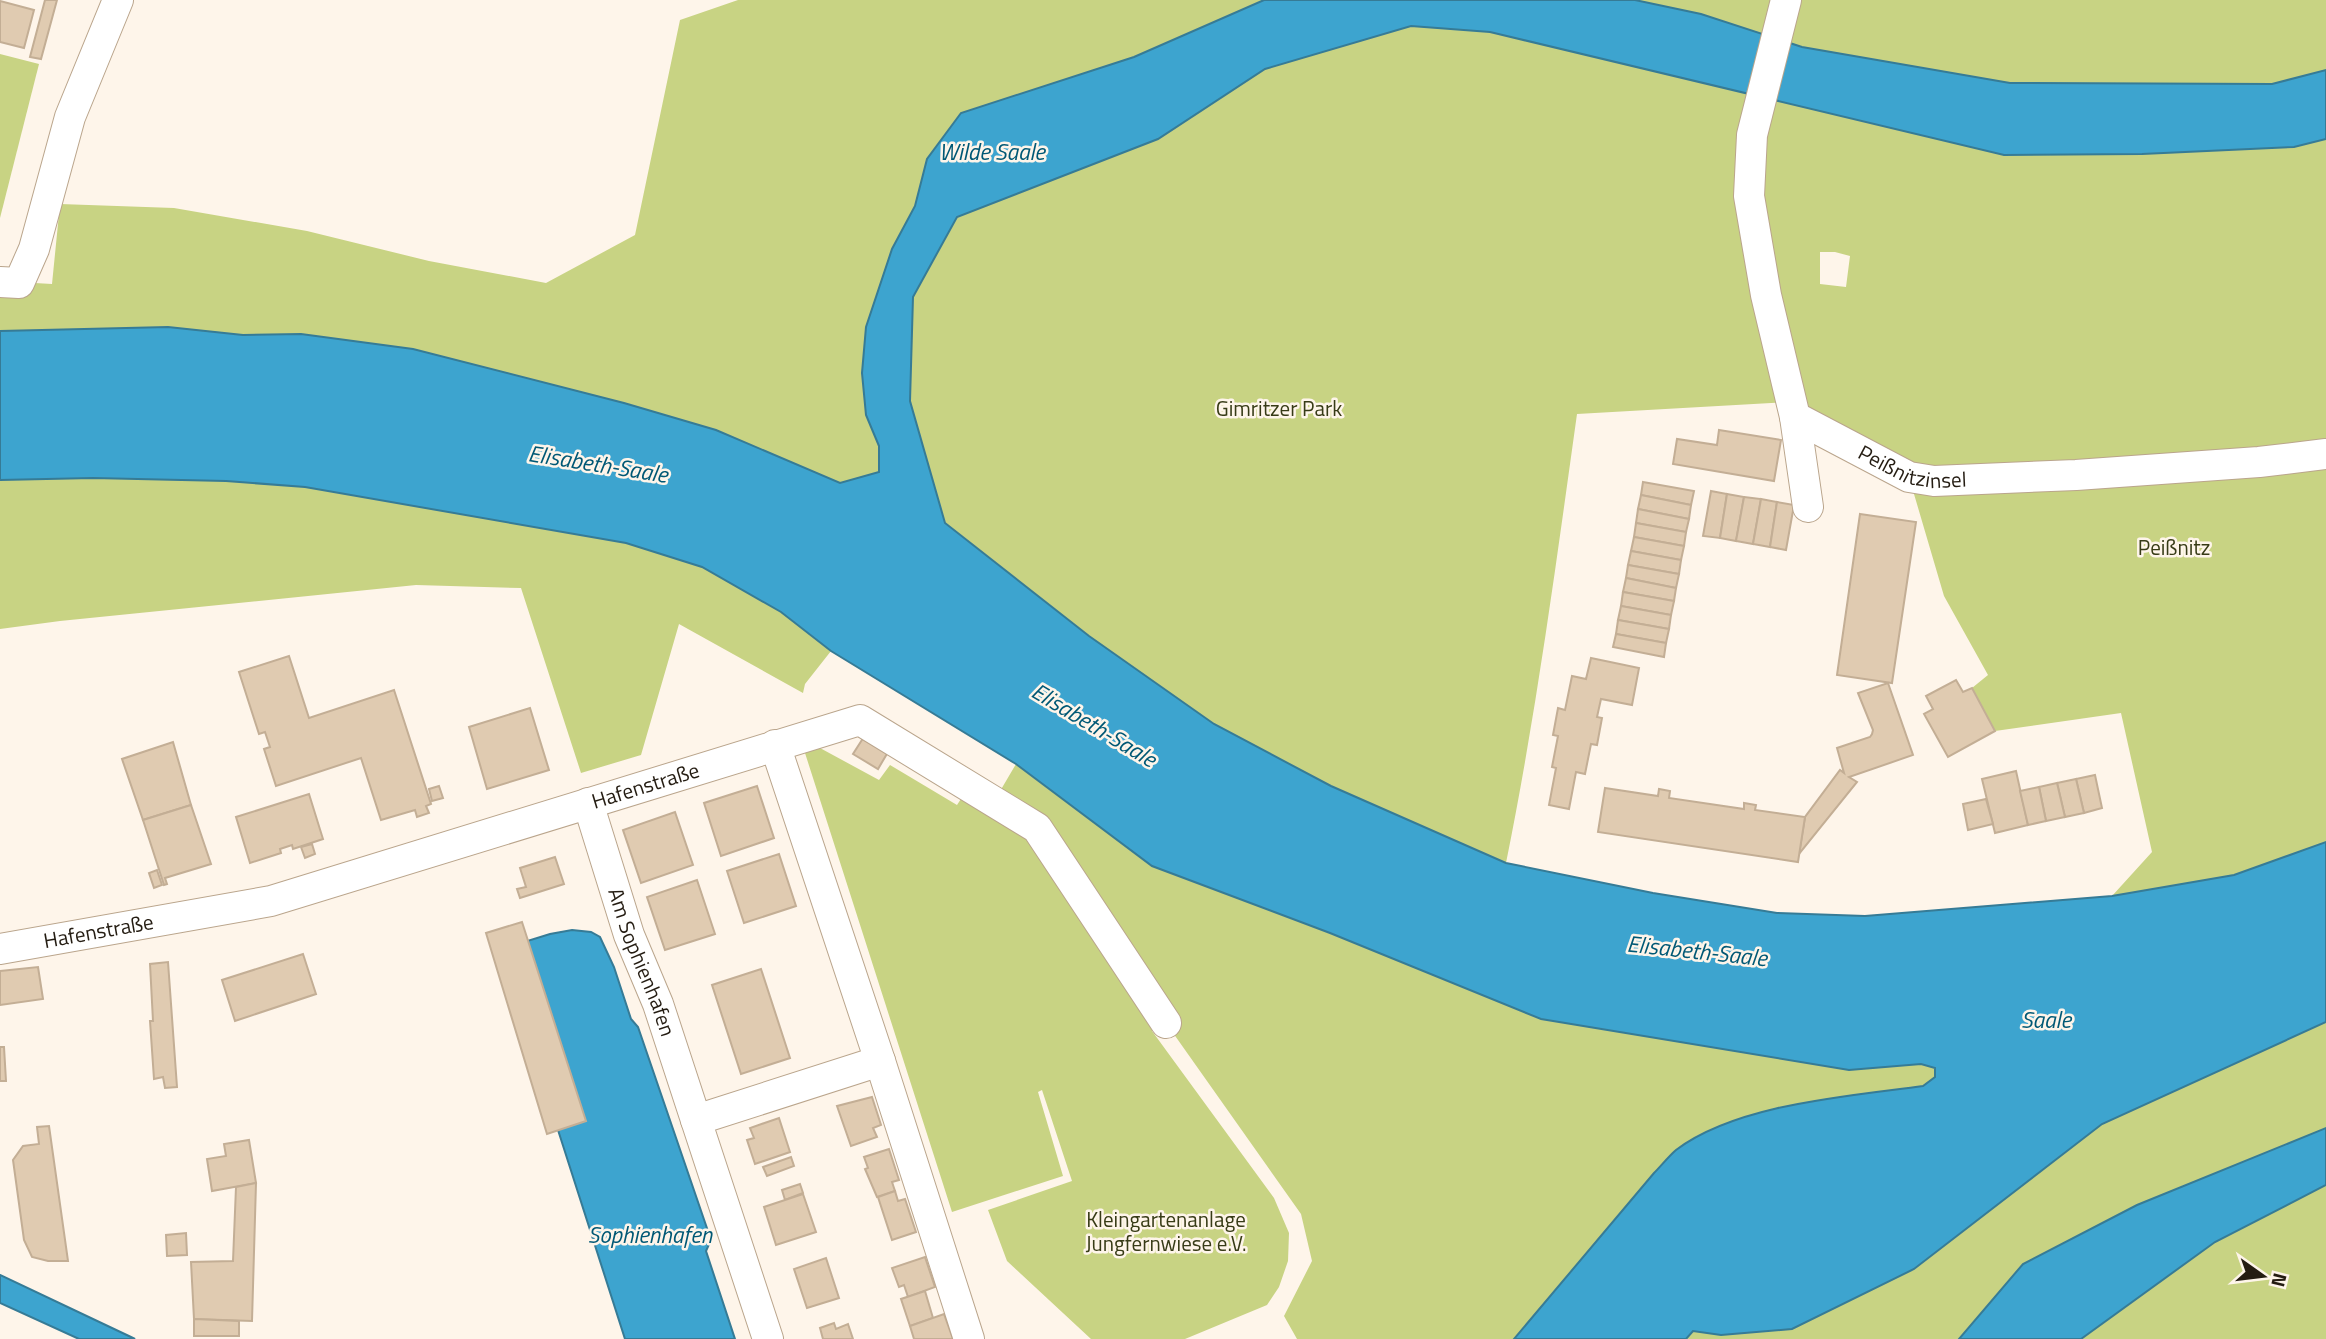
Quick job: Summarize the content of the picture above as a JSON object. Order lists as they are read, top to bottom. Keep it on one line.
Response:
{"streets":{"street":["Peißnitzinsel","Hafenstraße","Am Sophienhafen"]},"crossings":[["Hafenstraße","Am Sophienhafen"]],"water":["Wilde Saale","Elisabeth-Saale","Saale","Sophienhafen"],"parks":["Gimritzer Park","Peißnitz","Kleingartenanlage Jungfernwiese e.V."],"north":"right"}
